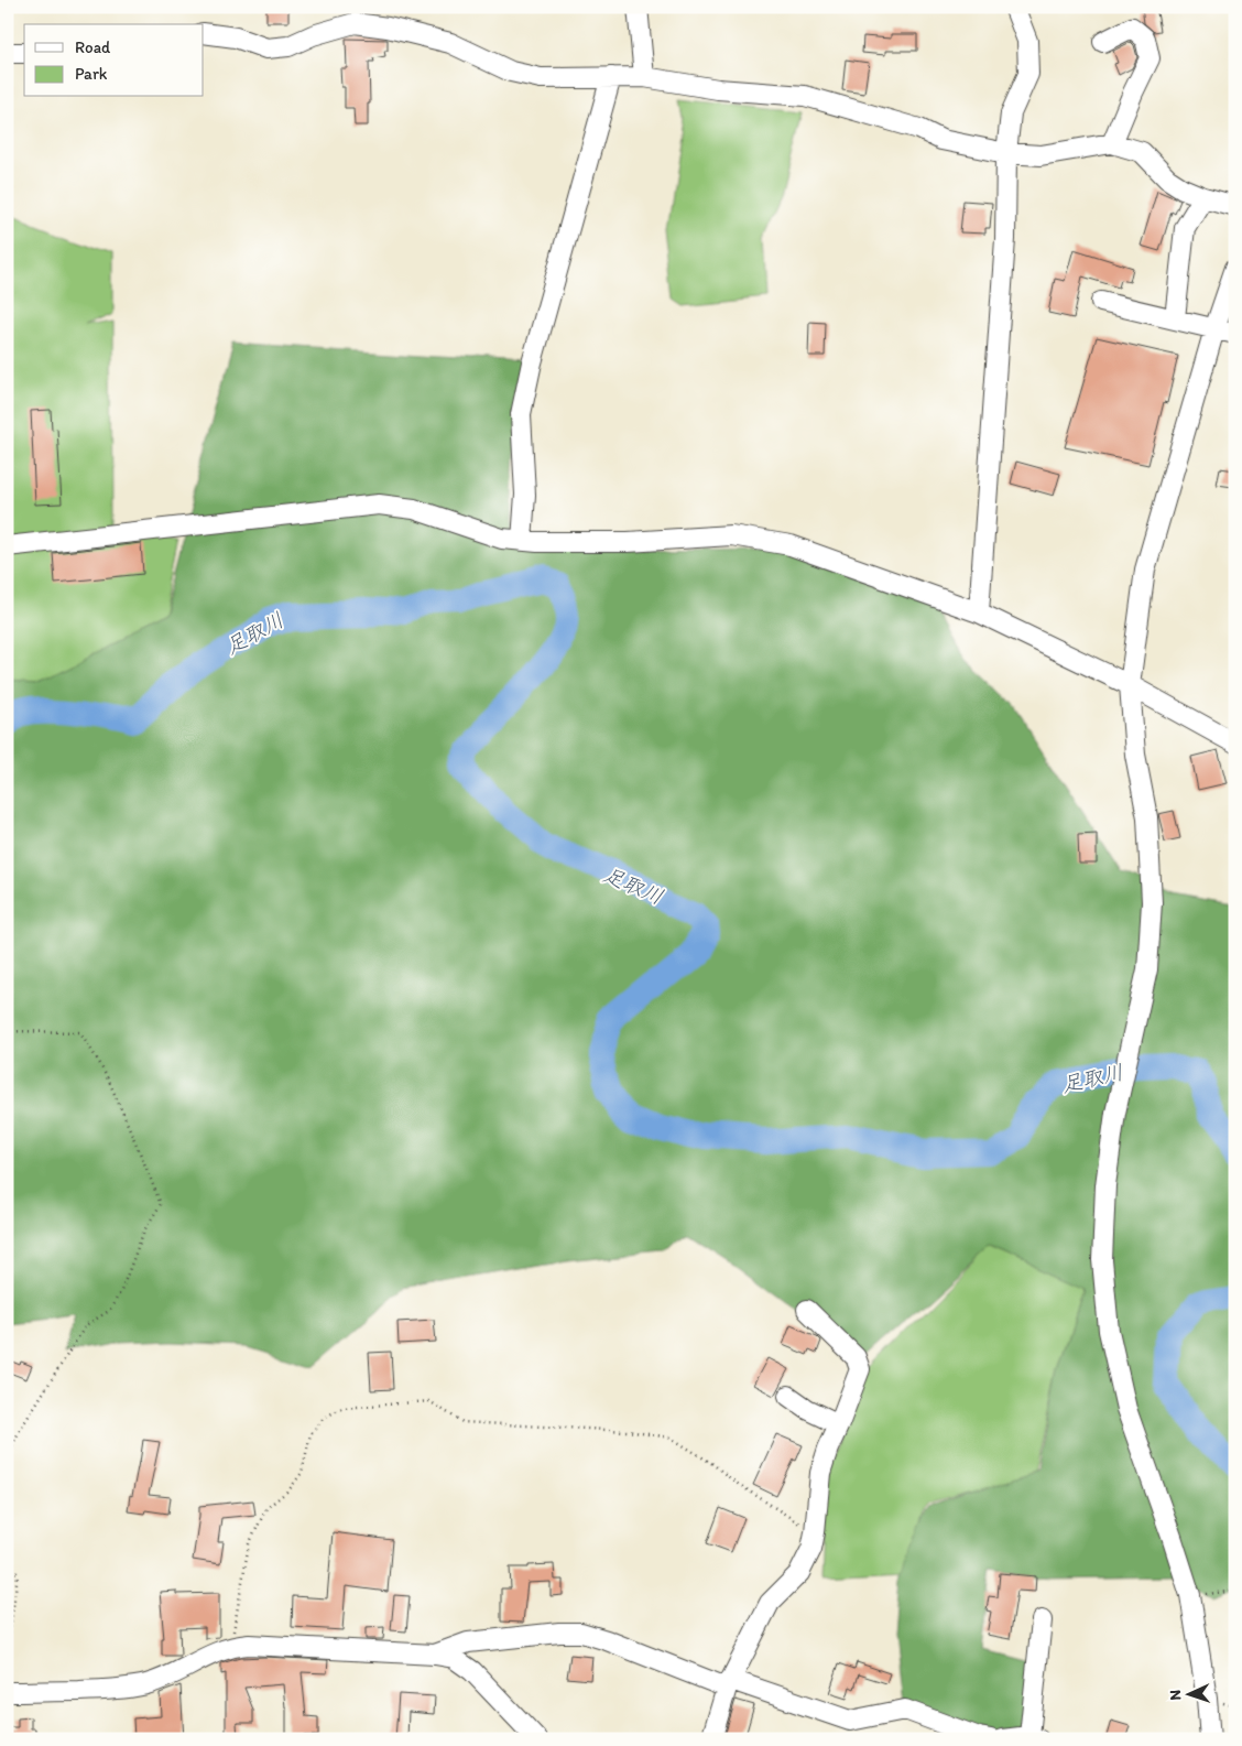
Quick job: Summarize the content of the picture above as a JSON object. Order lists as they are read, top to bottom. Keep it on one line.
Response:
{"water":["足取川"],"legend":["Road","Park"],"north":"left"}
